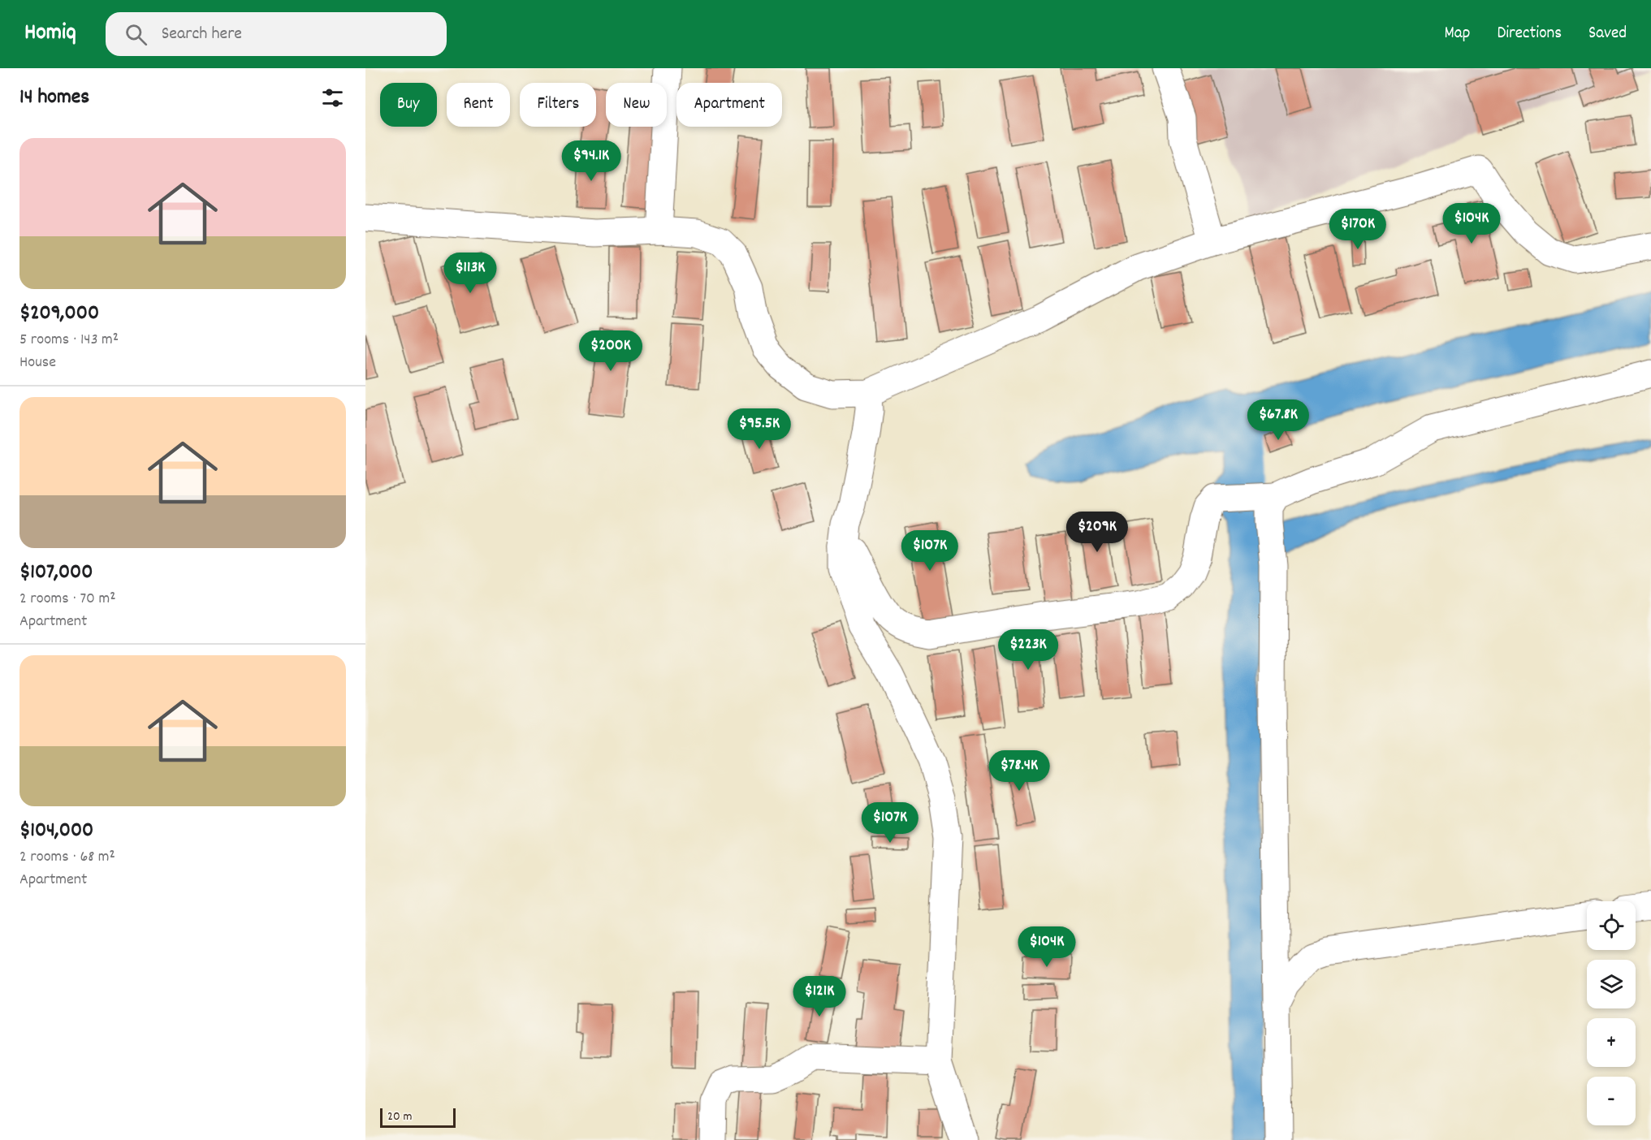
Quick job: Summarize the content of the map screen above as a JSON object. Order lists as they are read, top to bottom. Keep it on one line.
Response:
{"scale_bar":"20 m","page":{"header":"Homiq","search":"Search here","nav":["Map","Directions","Saved"],"heading":"14 homes","chip":["Buy","Rent","Filters","New","Apartment"],"list":[{"name":"$209,000","note":"5 rooms · 143 m² · House"},{"name":"$107,000","note":"2 rooms · 70 m² · Apartment"},{"name":"$104,000","note":"2 rooms · 68 m² · Apartment"}],"price":["$94.1K","$104K","$170K","$113K","$200K","$67.8K","$95.5K","$209K","$107K","$223K","$78.4K","$107K","$104K","$121K"],"map_buttons":["+","−"],"scale":"20 m"}}
